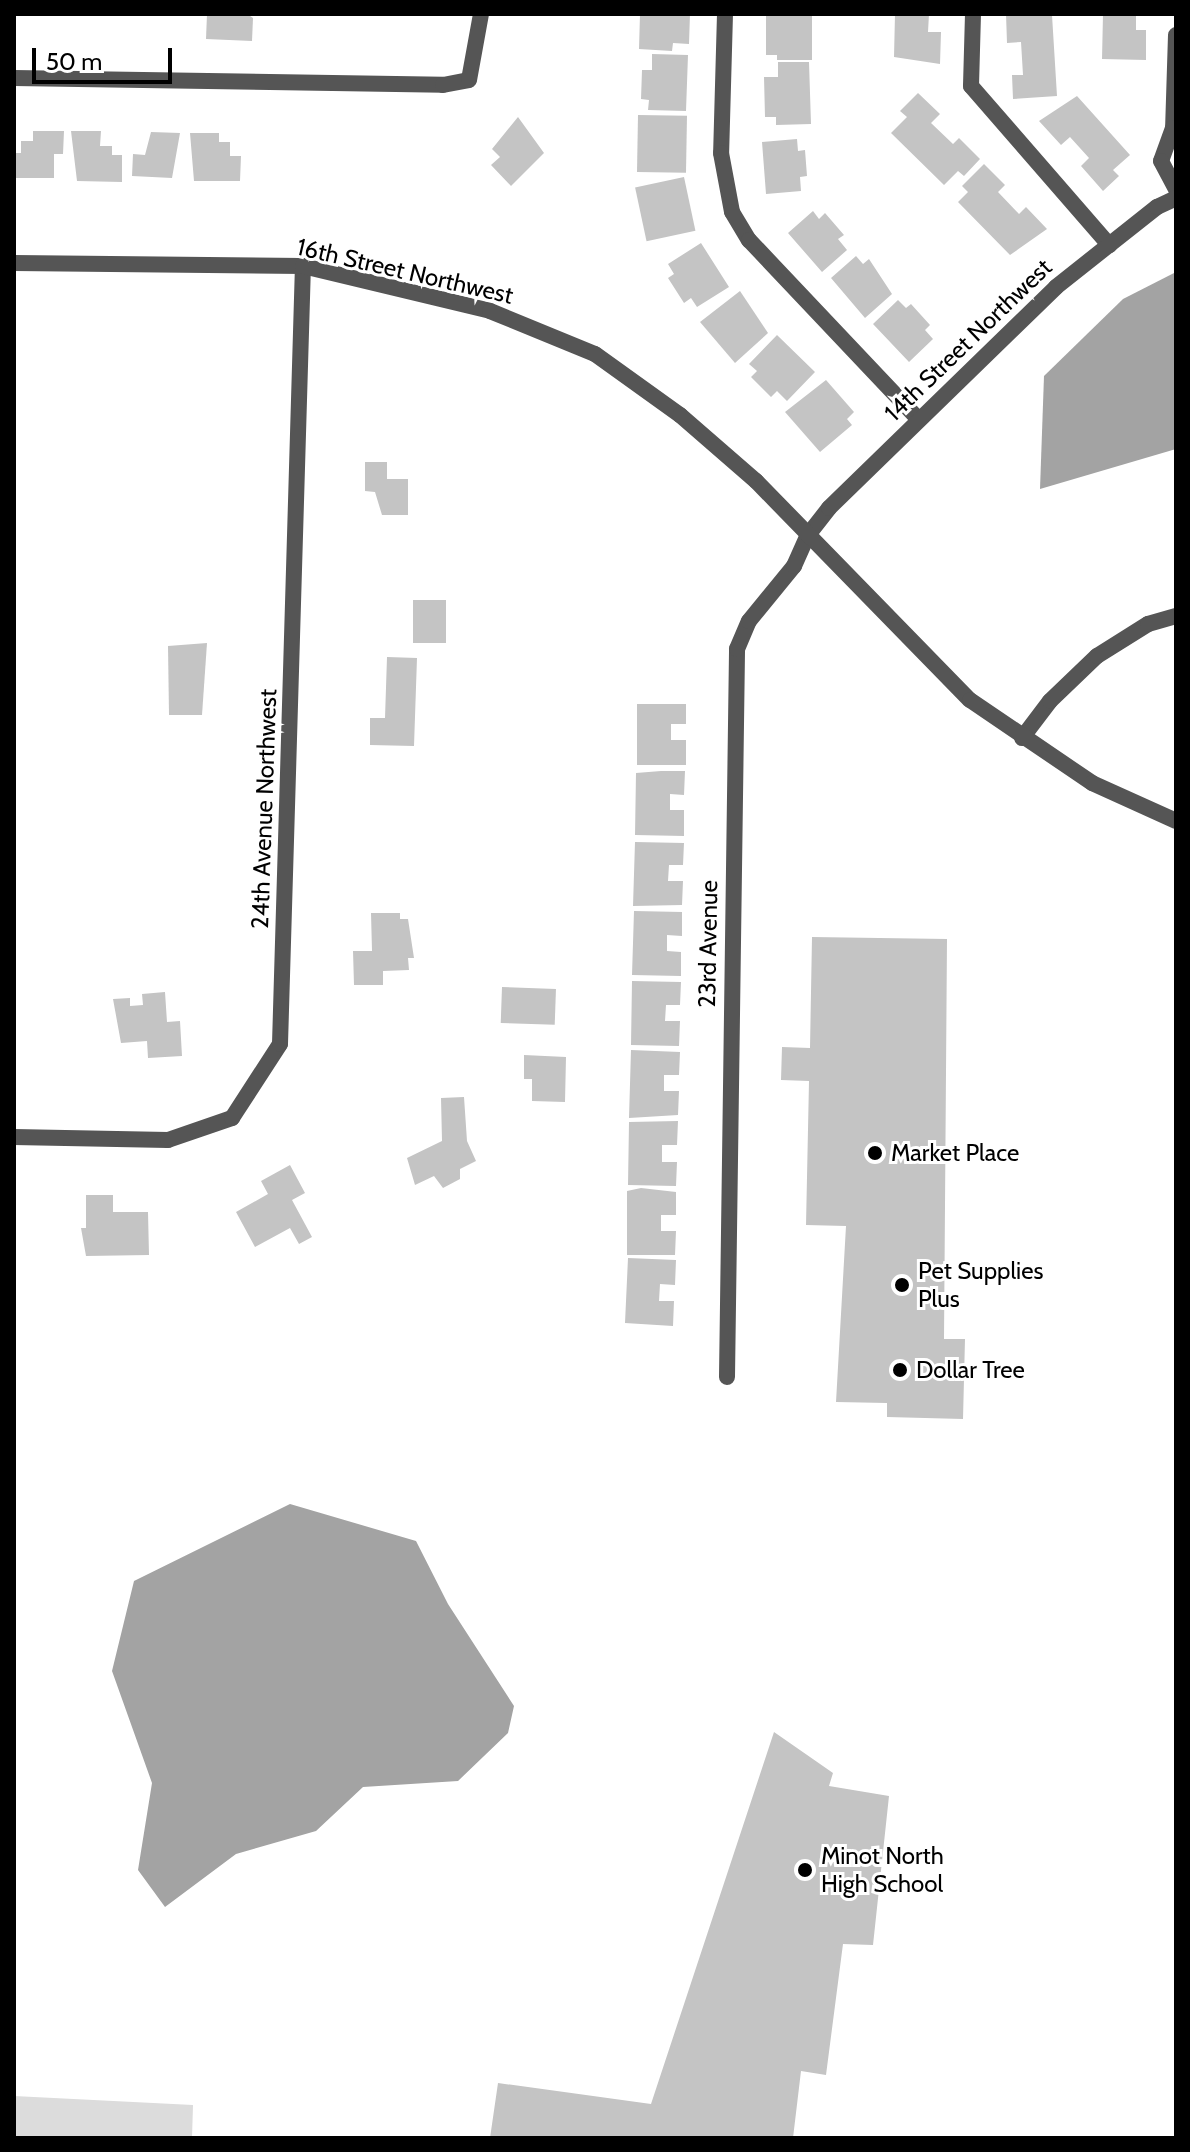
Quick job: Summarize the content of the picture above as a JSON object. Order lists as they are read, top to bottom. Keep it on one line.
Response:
{"streets":{"street":["16th Street Northwest","14th Street Northwest","24th Avenue Northwest","23rd Avenue"]},"crossings":[["16th Street Northwest","14th Street Northwest"],["16th Street Northwest","24th Avenue Northwest"],["16th Street Northwest","23rd Avenue"],["14th Street Northwest","23rd Avenue"]],"places":["Market Place","Pet Supplies Plus","Dollar Tree","Minot North High School"],"scale_bar":"50 m"}
